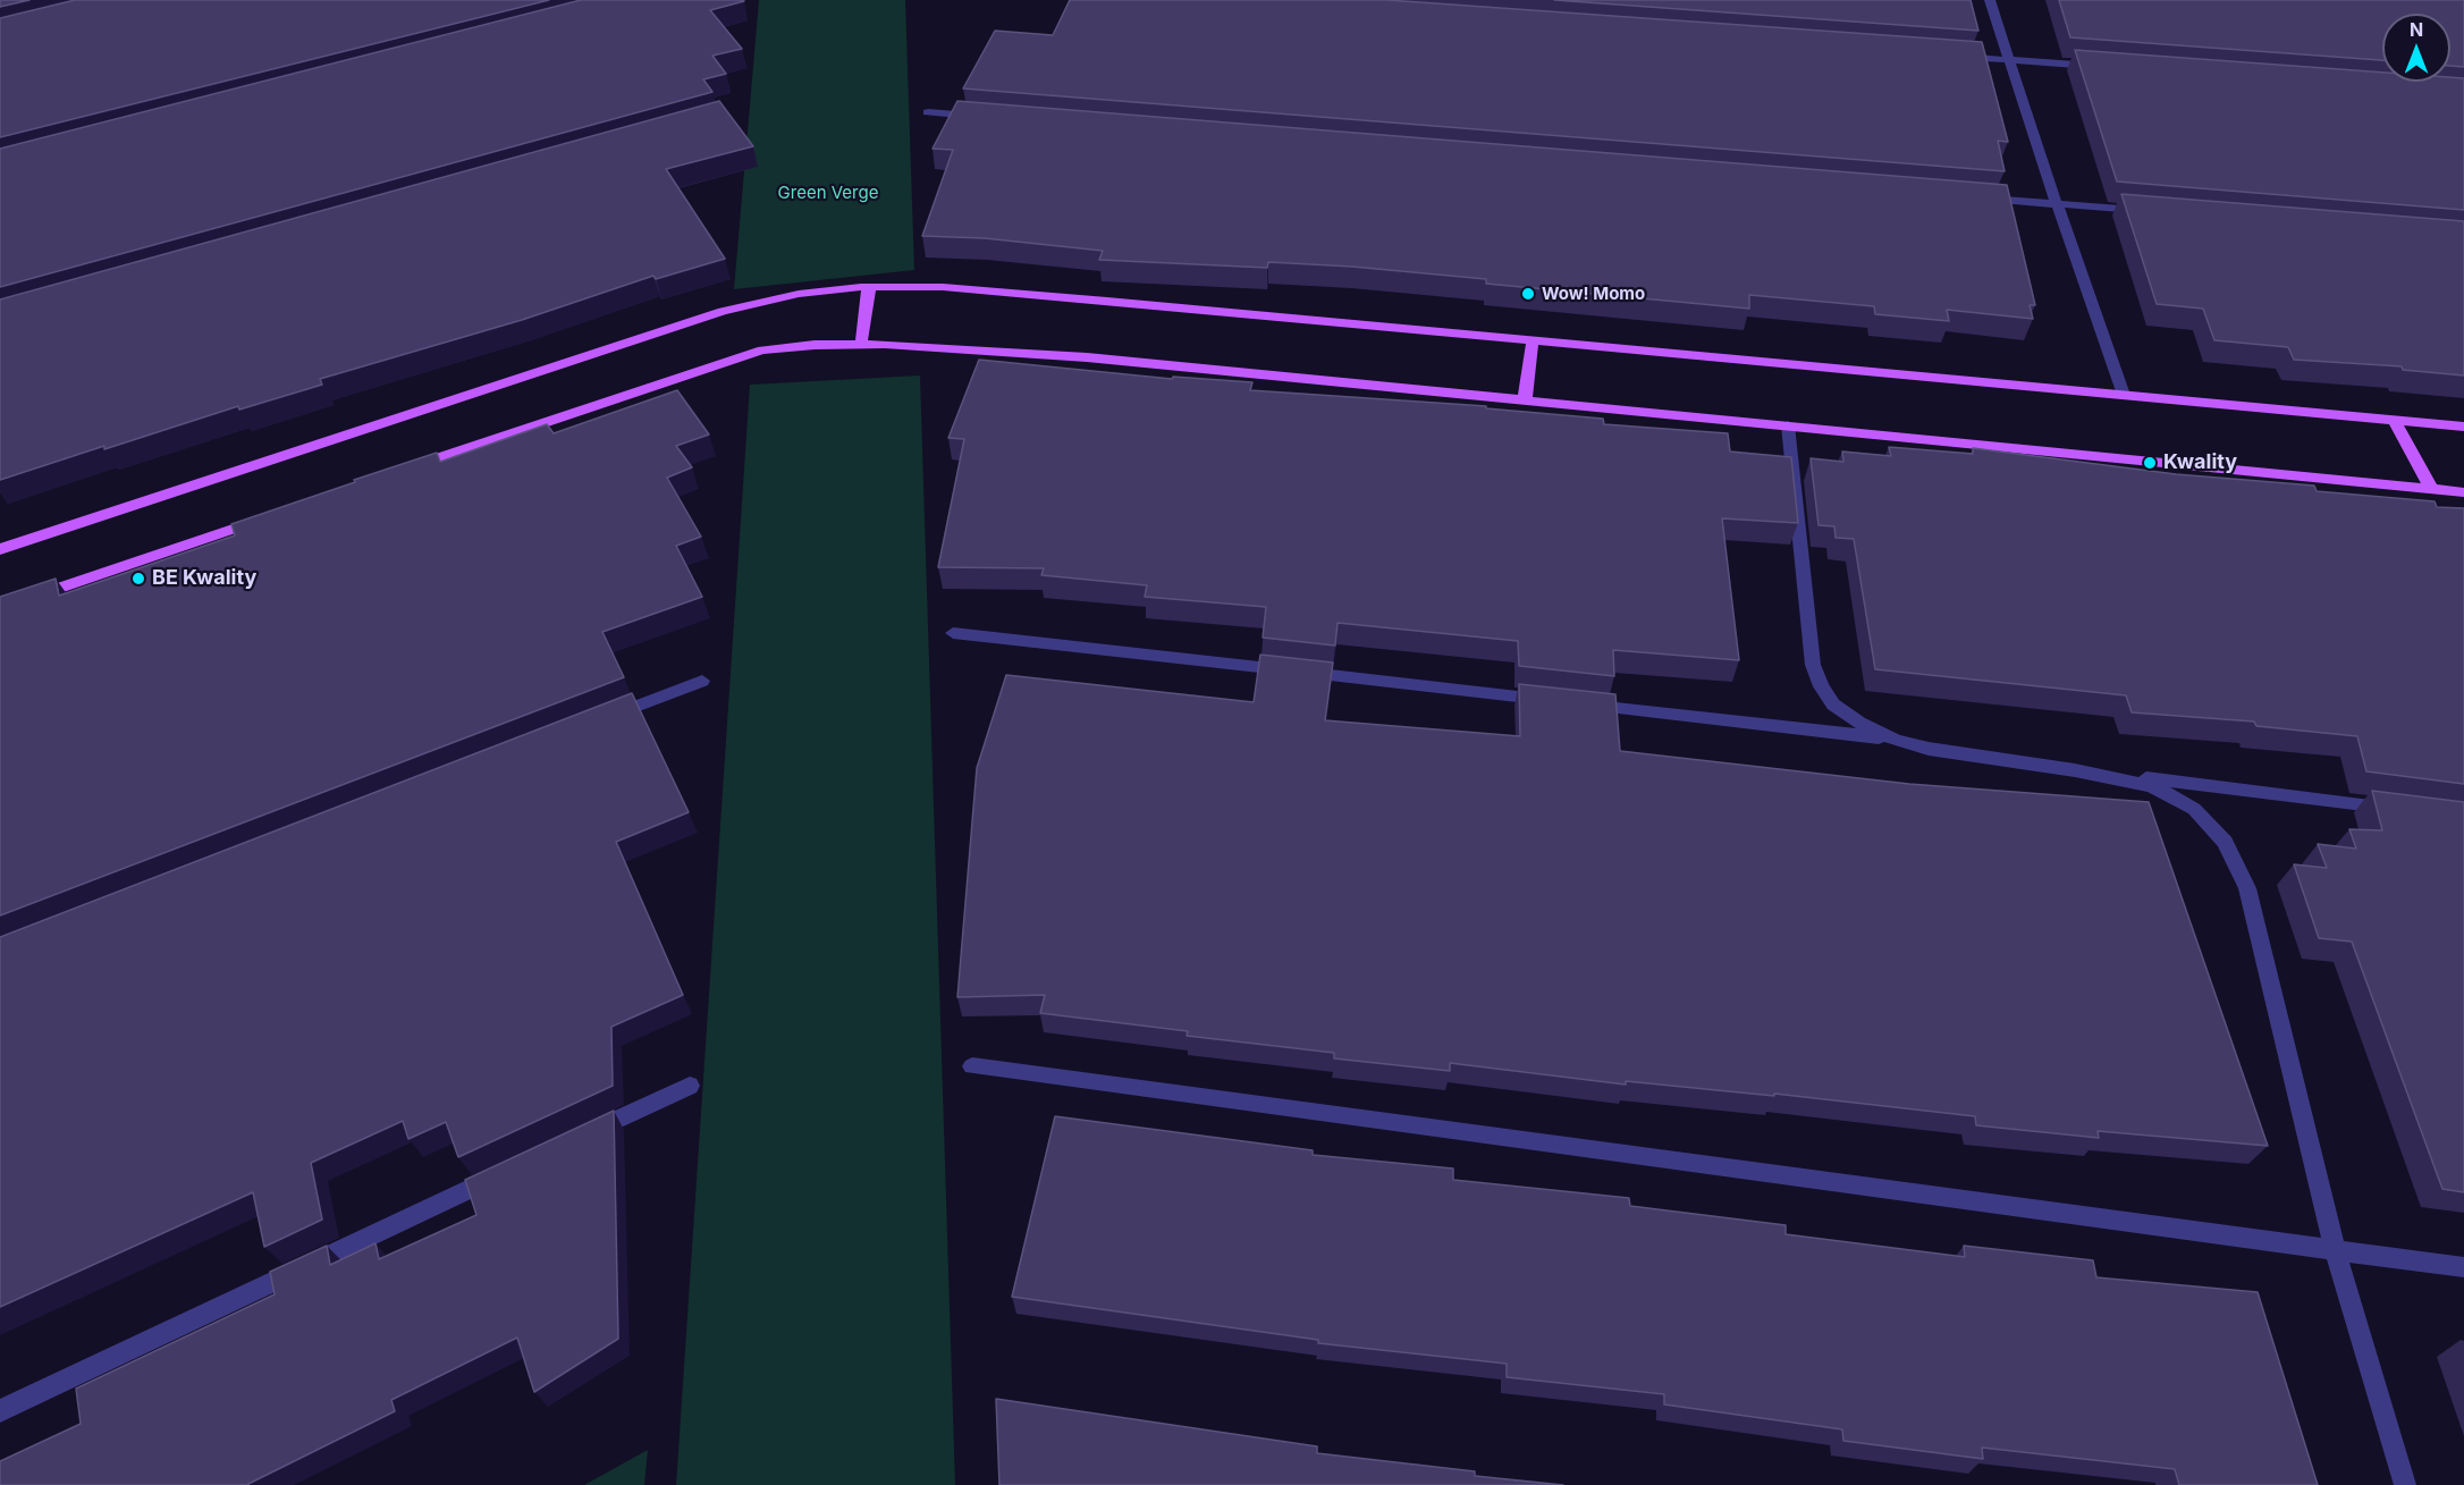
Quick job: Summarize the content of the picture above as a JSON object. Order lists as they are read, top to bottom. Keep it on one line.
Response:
{"parks":["Green Verge"],"places":["Wow! Momo","Kwality","BE Kwality"],"north":"top"}
